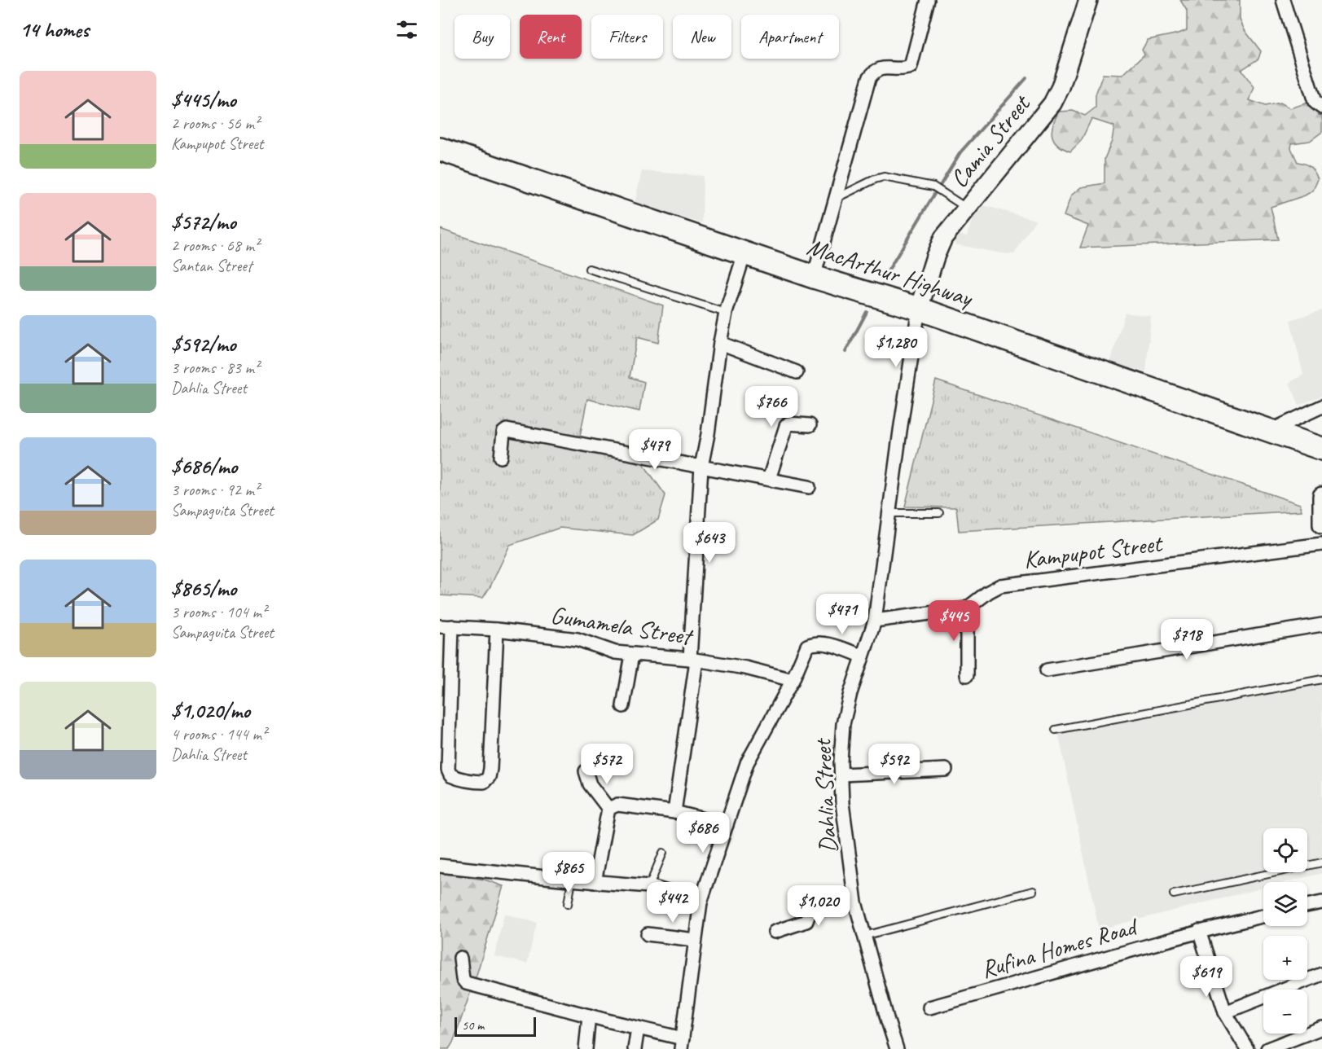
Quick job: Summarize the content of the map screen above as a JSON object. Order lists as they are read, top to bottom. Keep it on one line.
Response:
{"streets":{"highway":["MacArthur Highway"],"street":["Camia Street","Kampupot Street","Gumamela Street","Dahlia Street","Rufina Homes Road"]},"crossings":[["Camia Street","MacArthur Highway"],["Camia Street","Dahlia Street"],["MacArthur Highway","Dahlia Street"]],"scale_bar":"50 m","page":{"heading":"14 homes","chip":["Buy","Rent","Filters","New","Apartment"],"list":[{"name":"$445/mo","note":"2 rooms · 56 m² · Kampupot Street"},{"name":"$572/mo","note":"2 rooms · 68 m² · Santan Street"},{"name":"$592/mo","note":"3 rooms · 83 m² · Dahlia Street"},{"name":"$686/mo","note":"3 rooms · 92 m² · Sampaguita Street"},{"name":"$865/mo","note":"3 rooms · 104 m² · Sampaguita Street"},{"name":"$1,020/mo","note":"4 rooms · 144 m² · Dahlia Street"}],"price":["$1,280","$766","$479","$643","$471","$445","$718","$572","$592","$686","$865","$442","$1,020","$619"],"map_buttons":["+","−"],"scale":"50 m"}}
